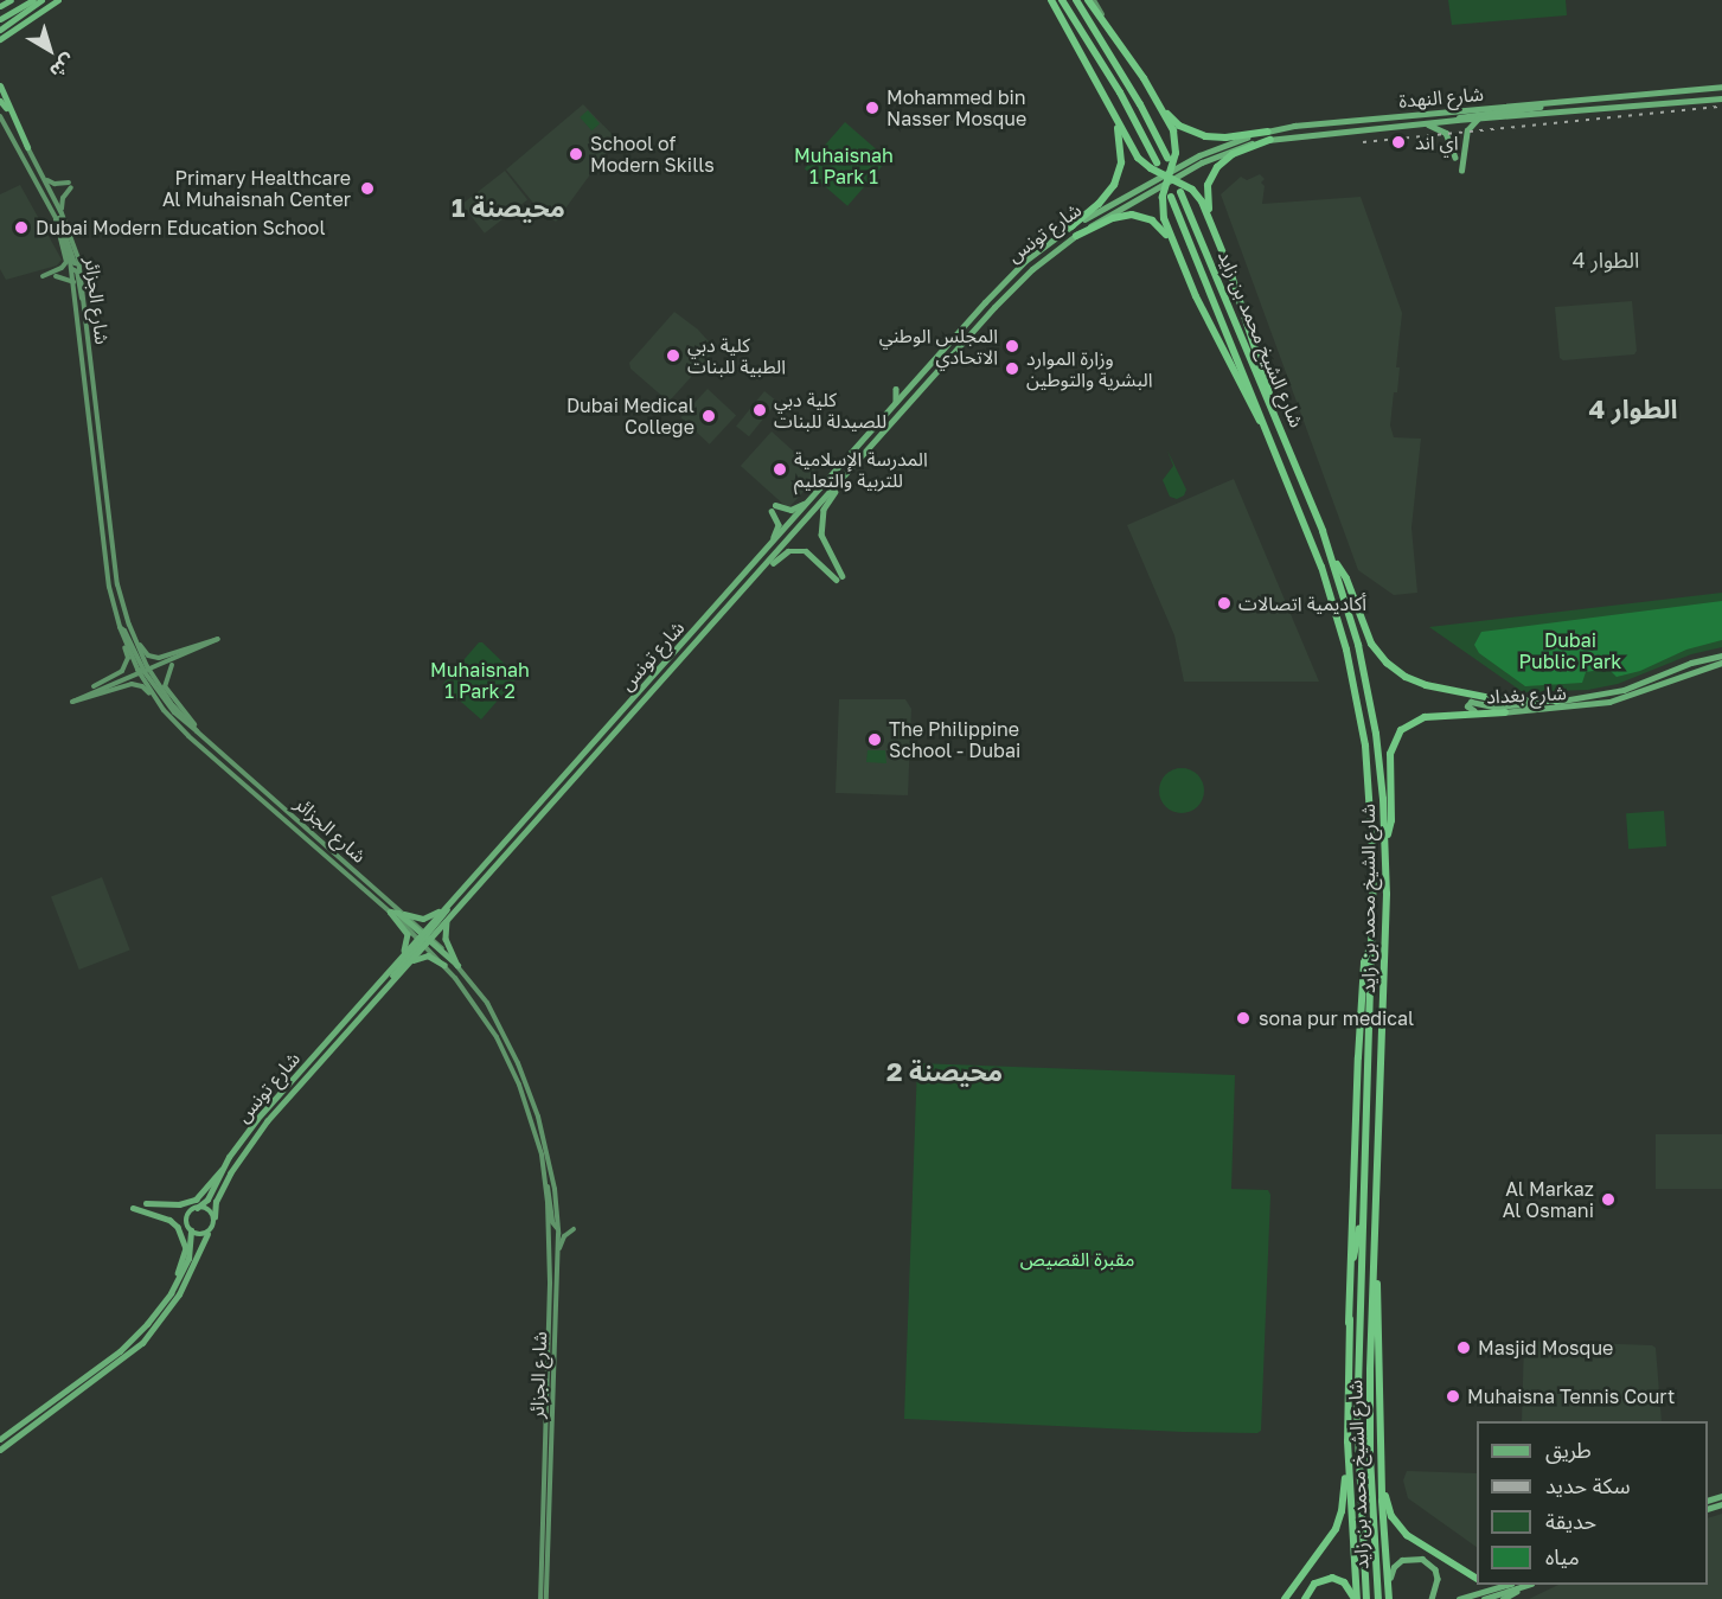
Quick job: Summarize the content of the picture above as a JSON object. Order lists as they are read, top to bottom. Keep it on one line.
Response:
{"streets":{"highway":["شارع الشيخ محمد بن زايد"],"main road":["شارع النهدة","شارع تونس","شارع الجزائر","شارع بغداد"]},"crossings":[["شارع النهدة","شارع تونس"],["شارع تونس","شارع الجزائر"]],"districts":["محيصنة 1","الطوار 4","الطوار 4","محيصنة 2"],"parks":["Muhaisnah 1 Park 1","Dubai Public Park","Muhaisnah 1 Park 2","مقبرة القصيص"],"places":["Mohammed bin Nasser Mosque","اي اند","School of Modern Skills","Primary Healthcare Al Muhaisnah Center","Dubai Modern Education School","المجلس الوطني الاتحادي","كلية دبي الطبية للبنات","وزارة الموارد البشرية والتوطين","كلية دبي للصيدلة للبنات","Dubai Medical College","المدرسة الإسلامية للتربية والتعليم","أكاديمية اتصالات","The Philippine School - Dubai","sona pur medical","Al Markaz Al Osmani","Masjid Mosque","Muhaisna Tennis Court"],"legend":["طريق","سكة حديد","حديقة","مياه"],"north":"bottom right"}
